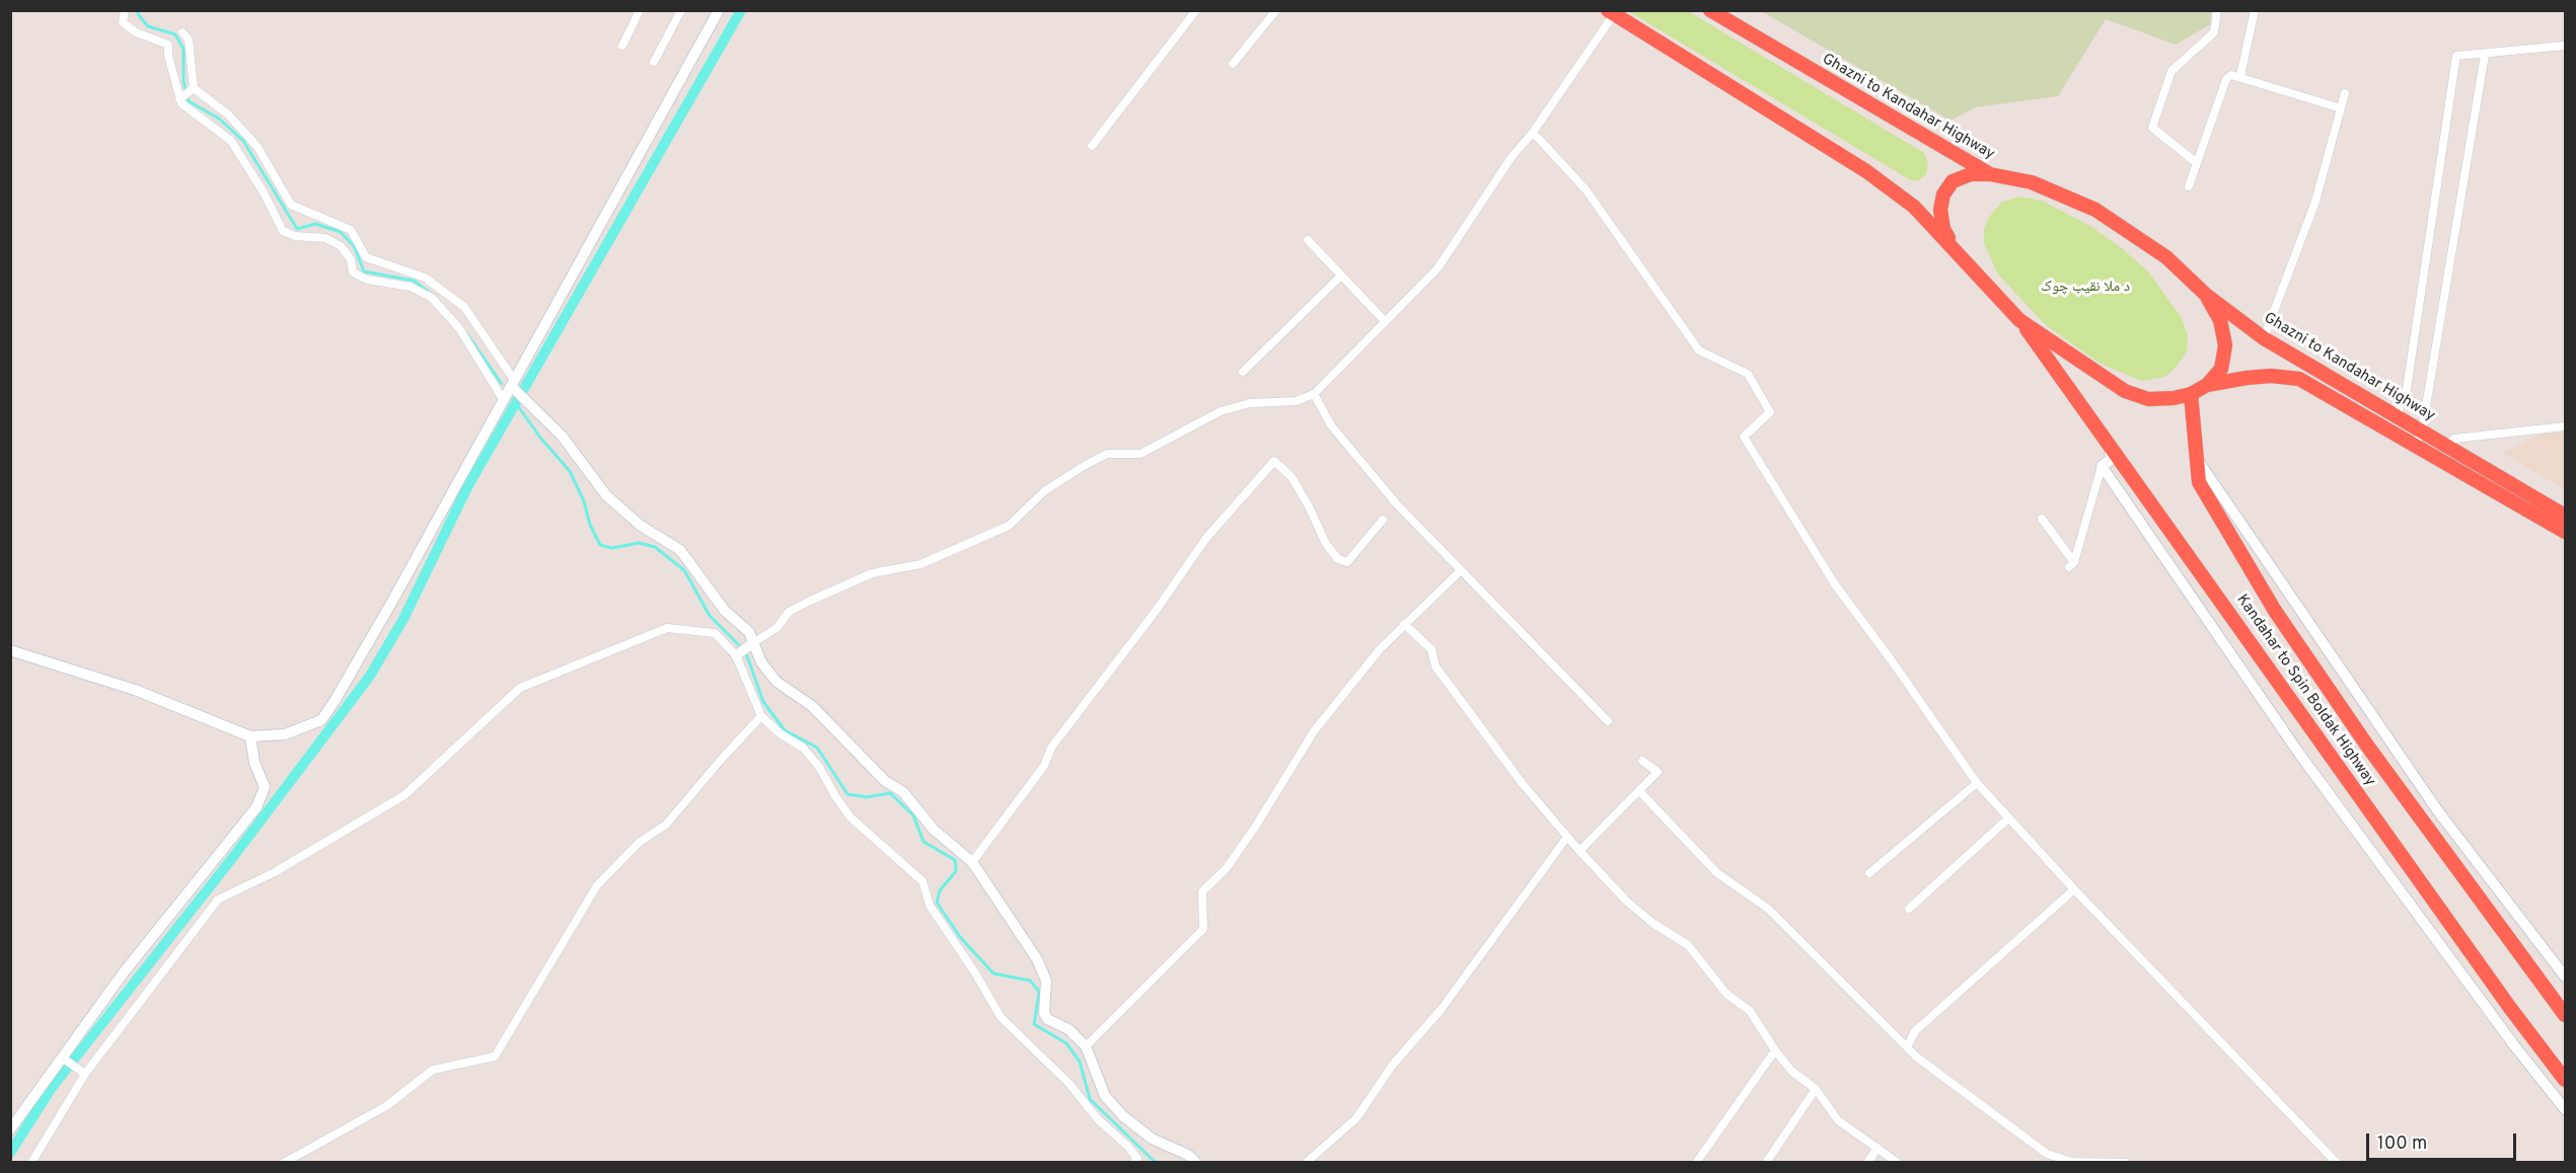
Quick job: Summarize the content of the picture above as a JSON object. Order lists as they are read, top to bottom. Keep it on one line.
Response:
{"streets":{"highway":["Ghazni to Kandahar Highway","Kandahar to Spin Boldak Highway"]},"crossings":[["Ghazni to Kandahar Highway","Kandahar to Spin Boldak Highway"]],"parks":["د ملا نقيب چوک"],"scale_bar":"100 m"}
